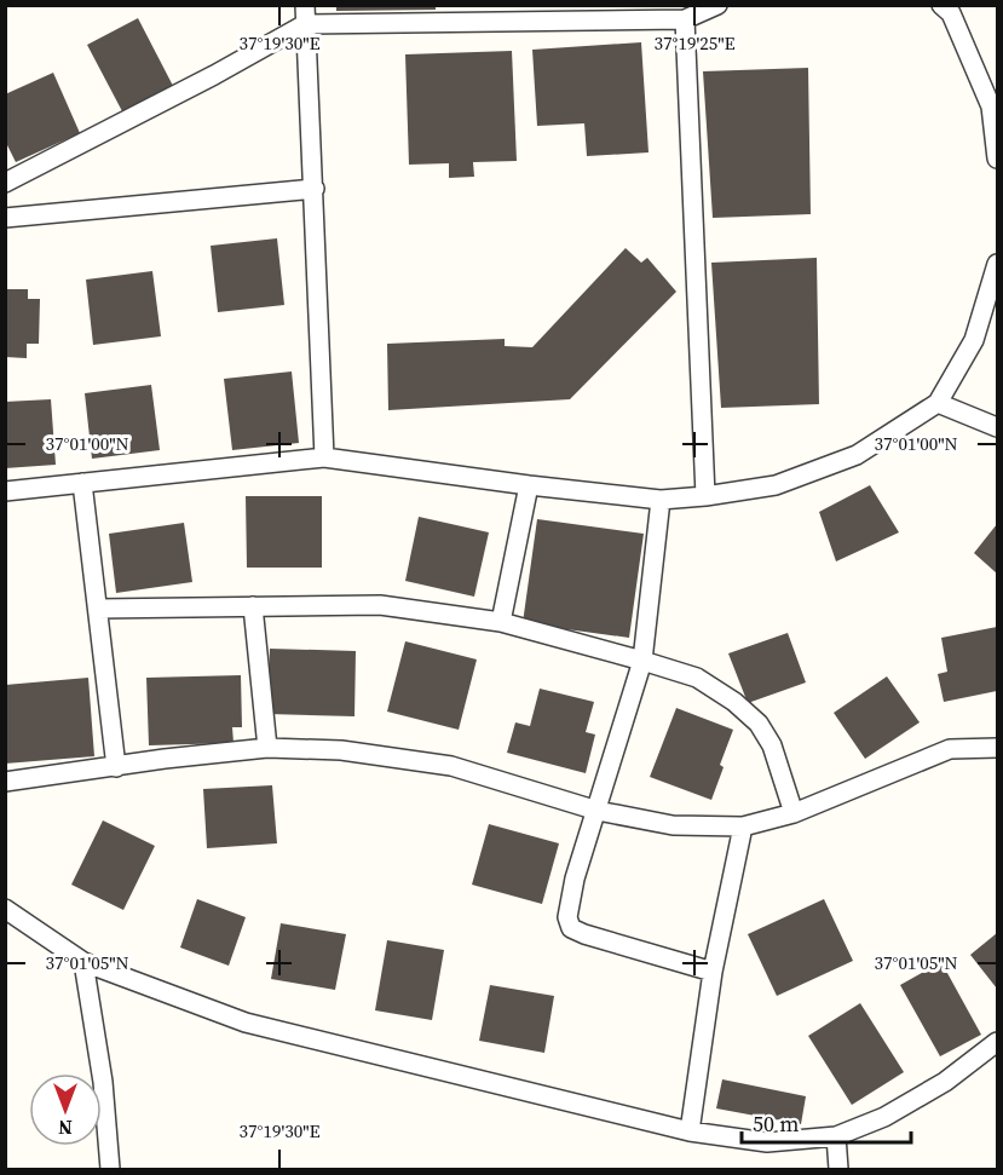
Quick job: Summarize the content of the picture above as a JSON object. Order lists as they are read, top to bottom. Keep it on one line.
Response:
{"scale_bar":"50 m","north":"bottom","coordinates":["37°19'30\"E","37°19'25\"E","37°01'00\"N","37°01'05\"N"]}
